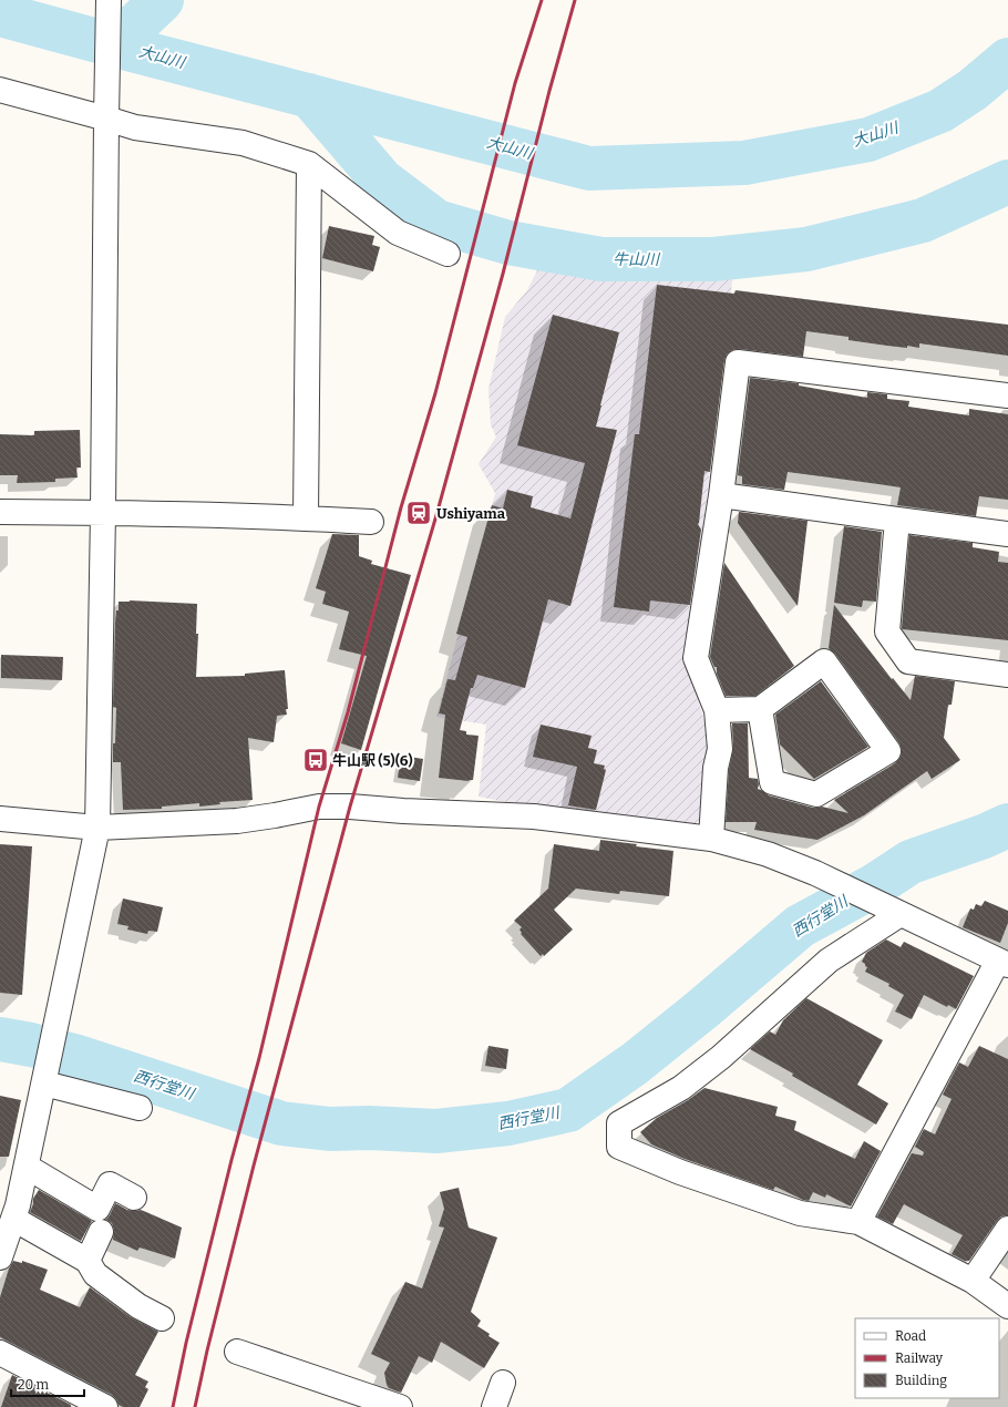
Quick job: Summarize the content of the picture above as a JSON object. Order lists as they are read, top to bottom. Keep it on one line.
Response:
{"water":["大山川","牛山川","西行堂川"],"places":{"station":["Ushiyama"],"bus stop":["牛山駅 (5)(6)"]},"legend":["Road","Railway","Building"],"scale_bar":"20 m"}
